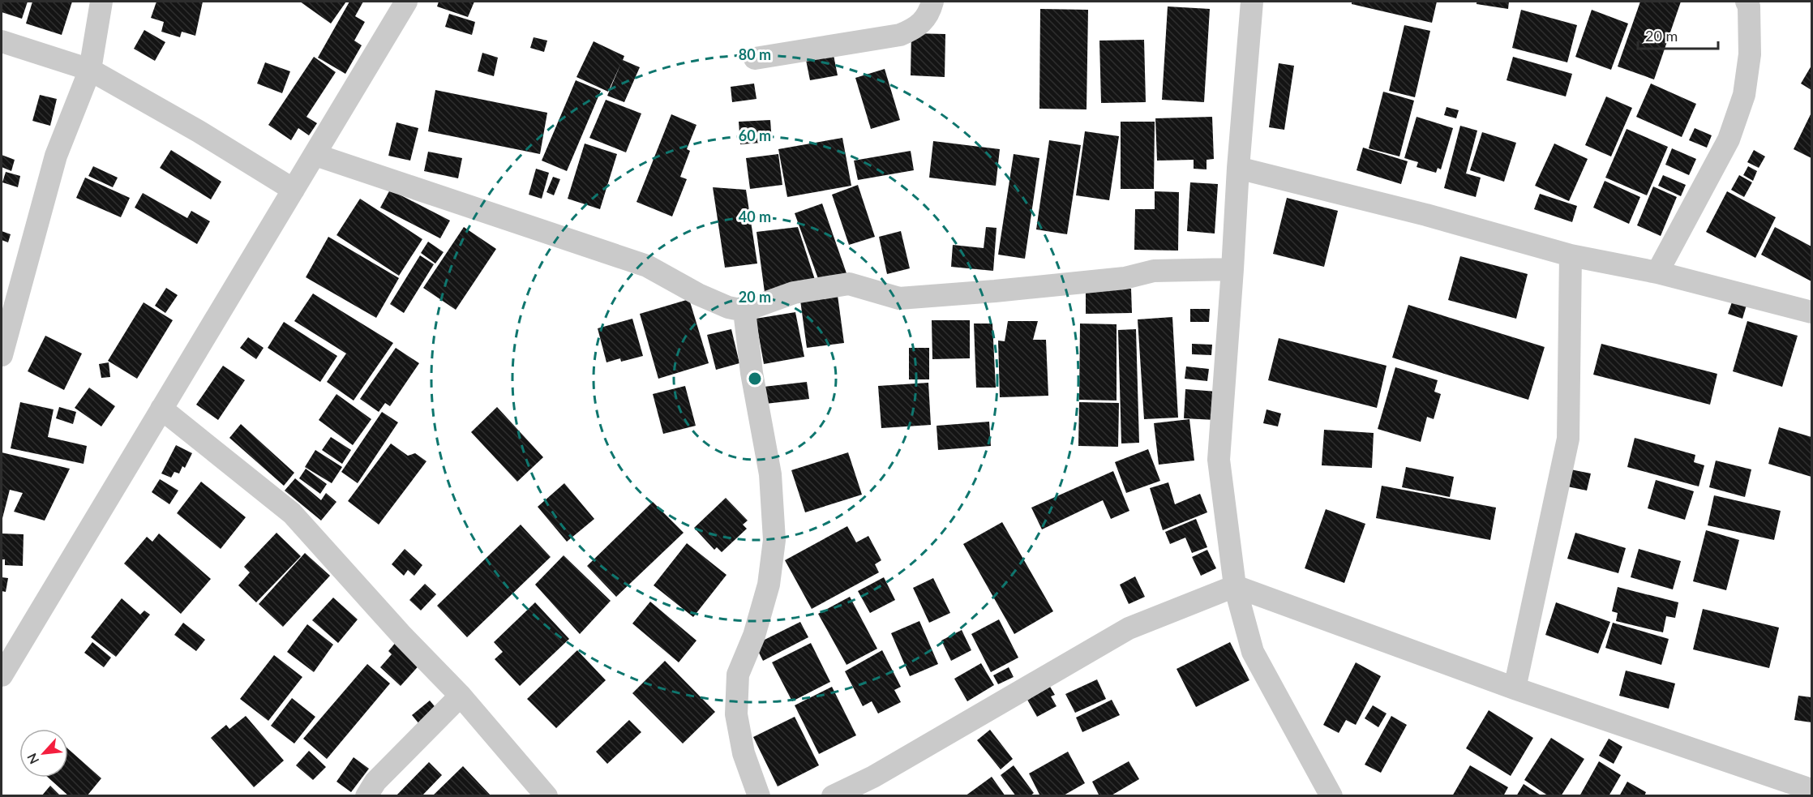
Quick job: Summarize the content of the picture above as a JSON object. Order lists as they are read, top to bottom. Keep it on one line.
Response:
{"scale_bar":"20 m","north":"bottom left","rings":["80 m","60 m","40 m","20 m"]}
